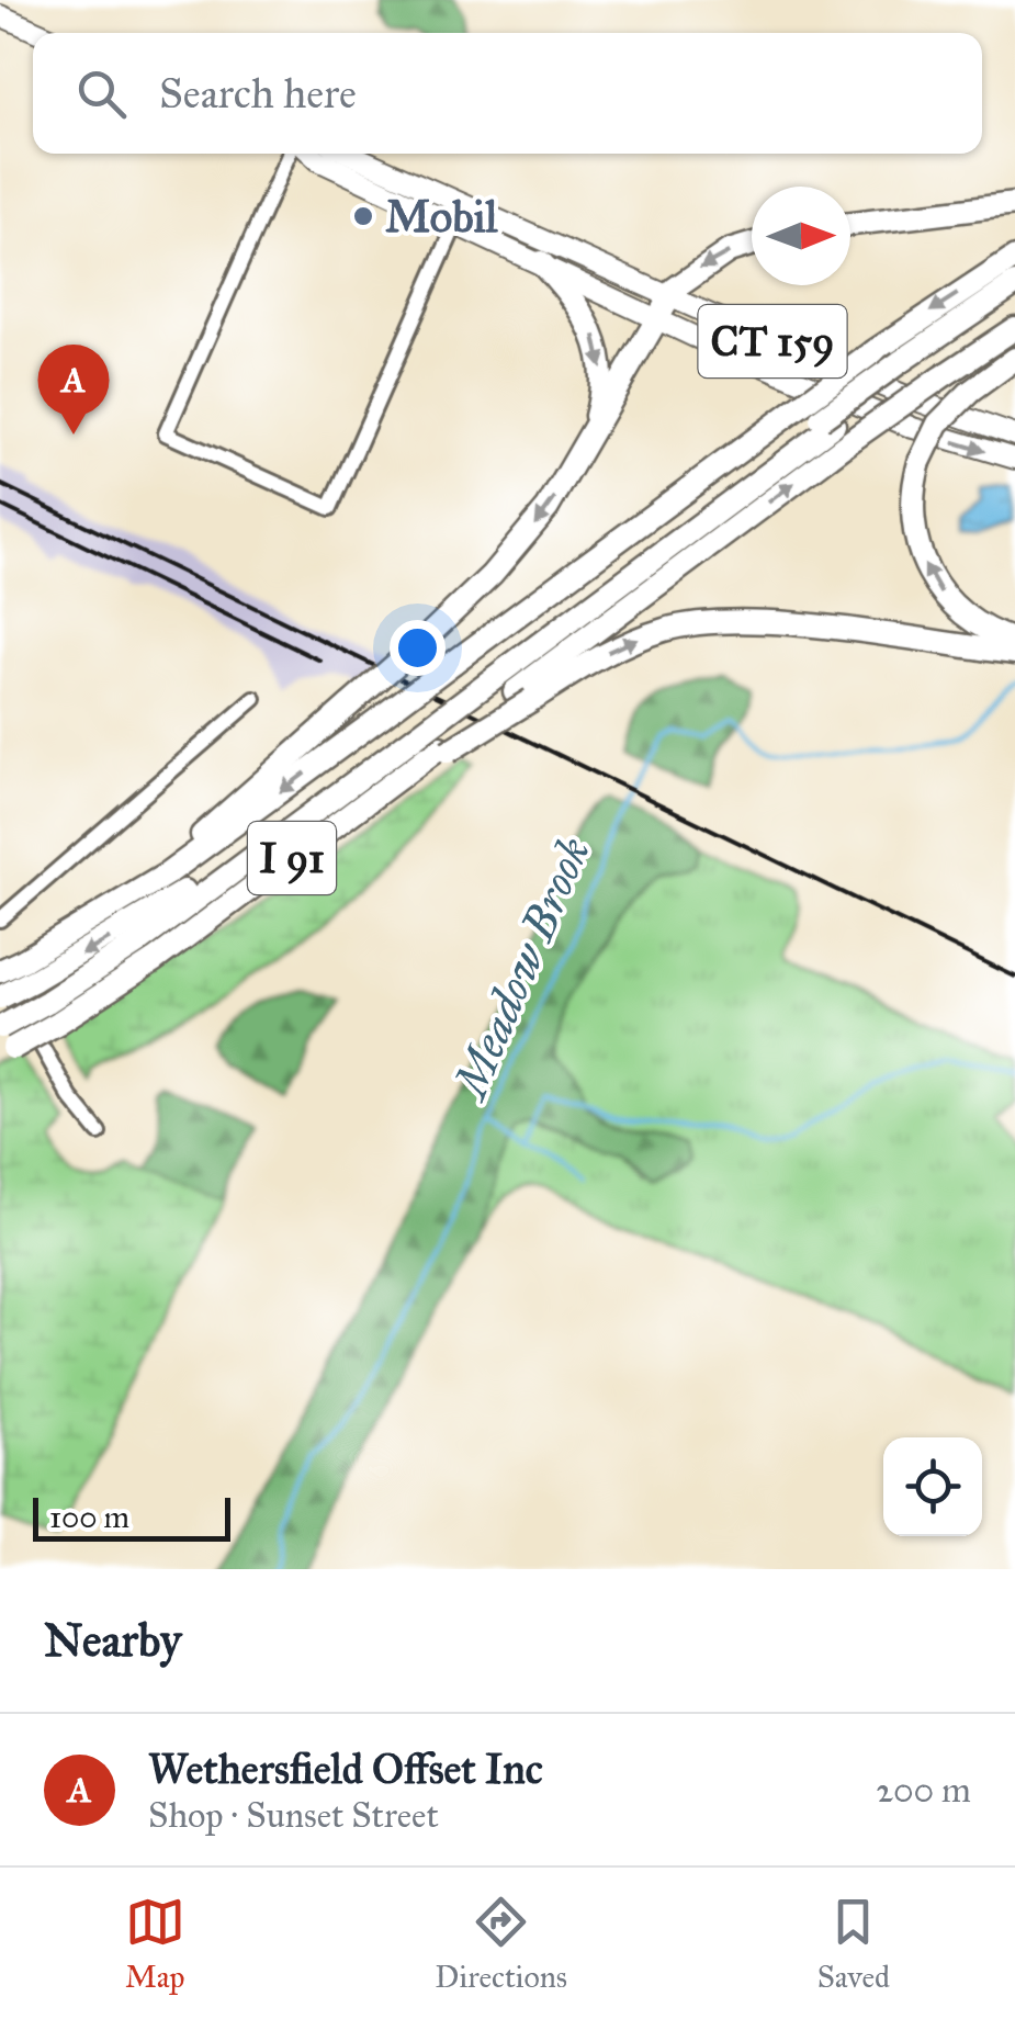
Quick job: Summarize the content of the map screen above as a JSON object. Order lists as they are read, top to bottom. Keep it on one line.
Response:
{"streets":{"highway":["I 91"],"main road":["CT 159"]},"water":["Meadow Brook"],"places":["Mobil"],"scale_bar":"100 m","north":"right","page":{"search":"Search here","pins":"A","scale":"100 m","heading":"Nearby","list":[{"mark":"A","name":"Wethersfield Offset Inc","note":"Shop · Sunset Street","value":"200 m"}],"nav":["Map","Directions","Saved"]}}
